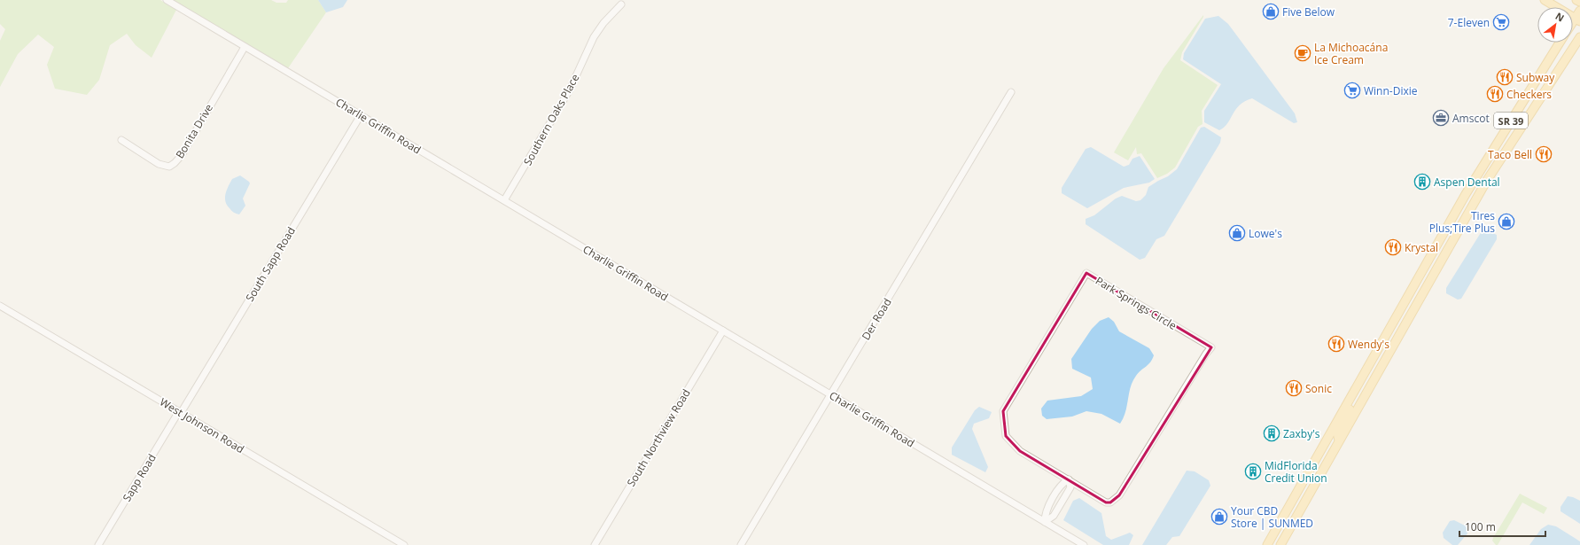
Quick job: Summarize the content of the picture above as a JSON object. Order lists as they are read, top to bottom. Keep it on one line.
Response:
{"streets":{"main road":["SR 39"],"street":["Southern Oaks Place","Charlie Griffin Road","Bonita Drive","South Sapp Road","Park Springs Circle","Der Road","West Johnson Road","South Northview Road","Sapp Road"]},"crossings":[["Southern Oaks Place","Charlie Griffin Road"],["Charlie Griffin Road","Bonita Drive"],["Charlie Griffin Road","South Sapp Road"],["Charlie Griffin Road","Der Road"],["Charlie Griffin Road","South Northview Road"],["South Sapp Road","West Johnson Road"],["South Sapp Road","Sapp Road"],["West Johnson Road","Sapp Road"]],"places":{"shop":["Five Below","Tires Plus;Tire Plus","Lowe's","Your CBD Store | SUNMED"],"supermarket":["7-Eleven","Winn-Dixie"],"cafe":["La Michoacána Ice Cream"],"restaurant":["Subway","Checkers","Taco Bell","Krystal","Wendy's","Sonic"],"office":["Amscot"],"building":["Aspen Dental","Zaxby's","MidFlorida Credit Union"]},"scale_bar":"100 m","north":"top right"}
